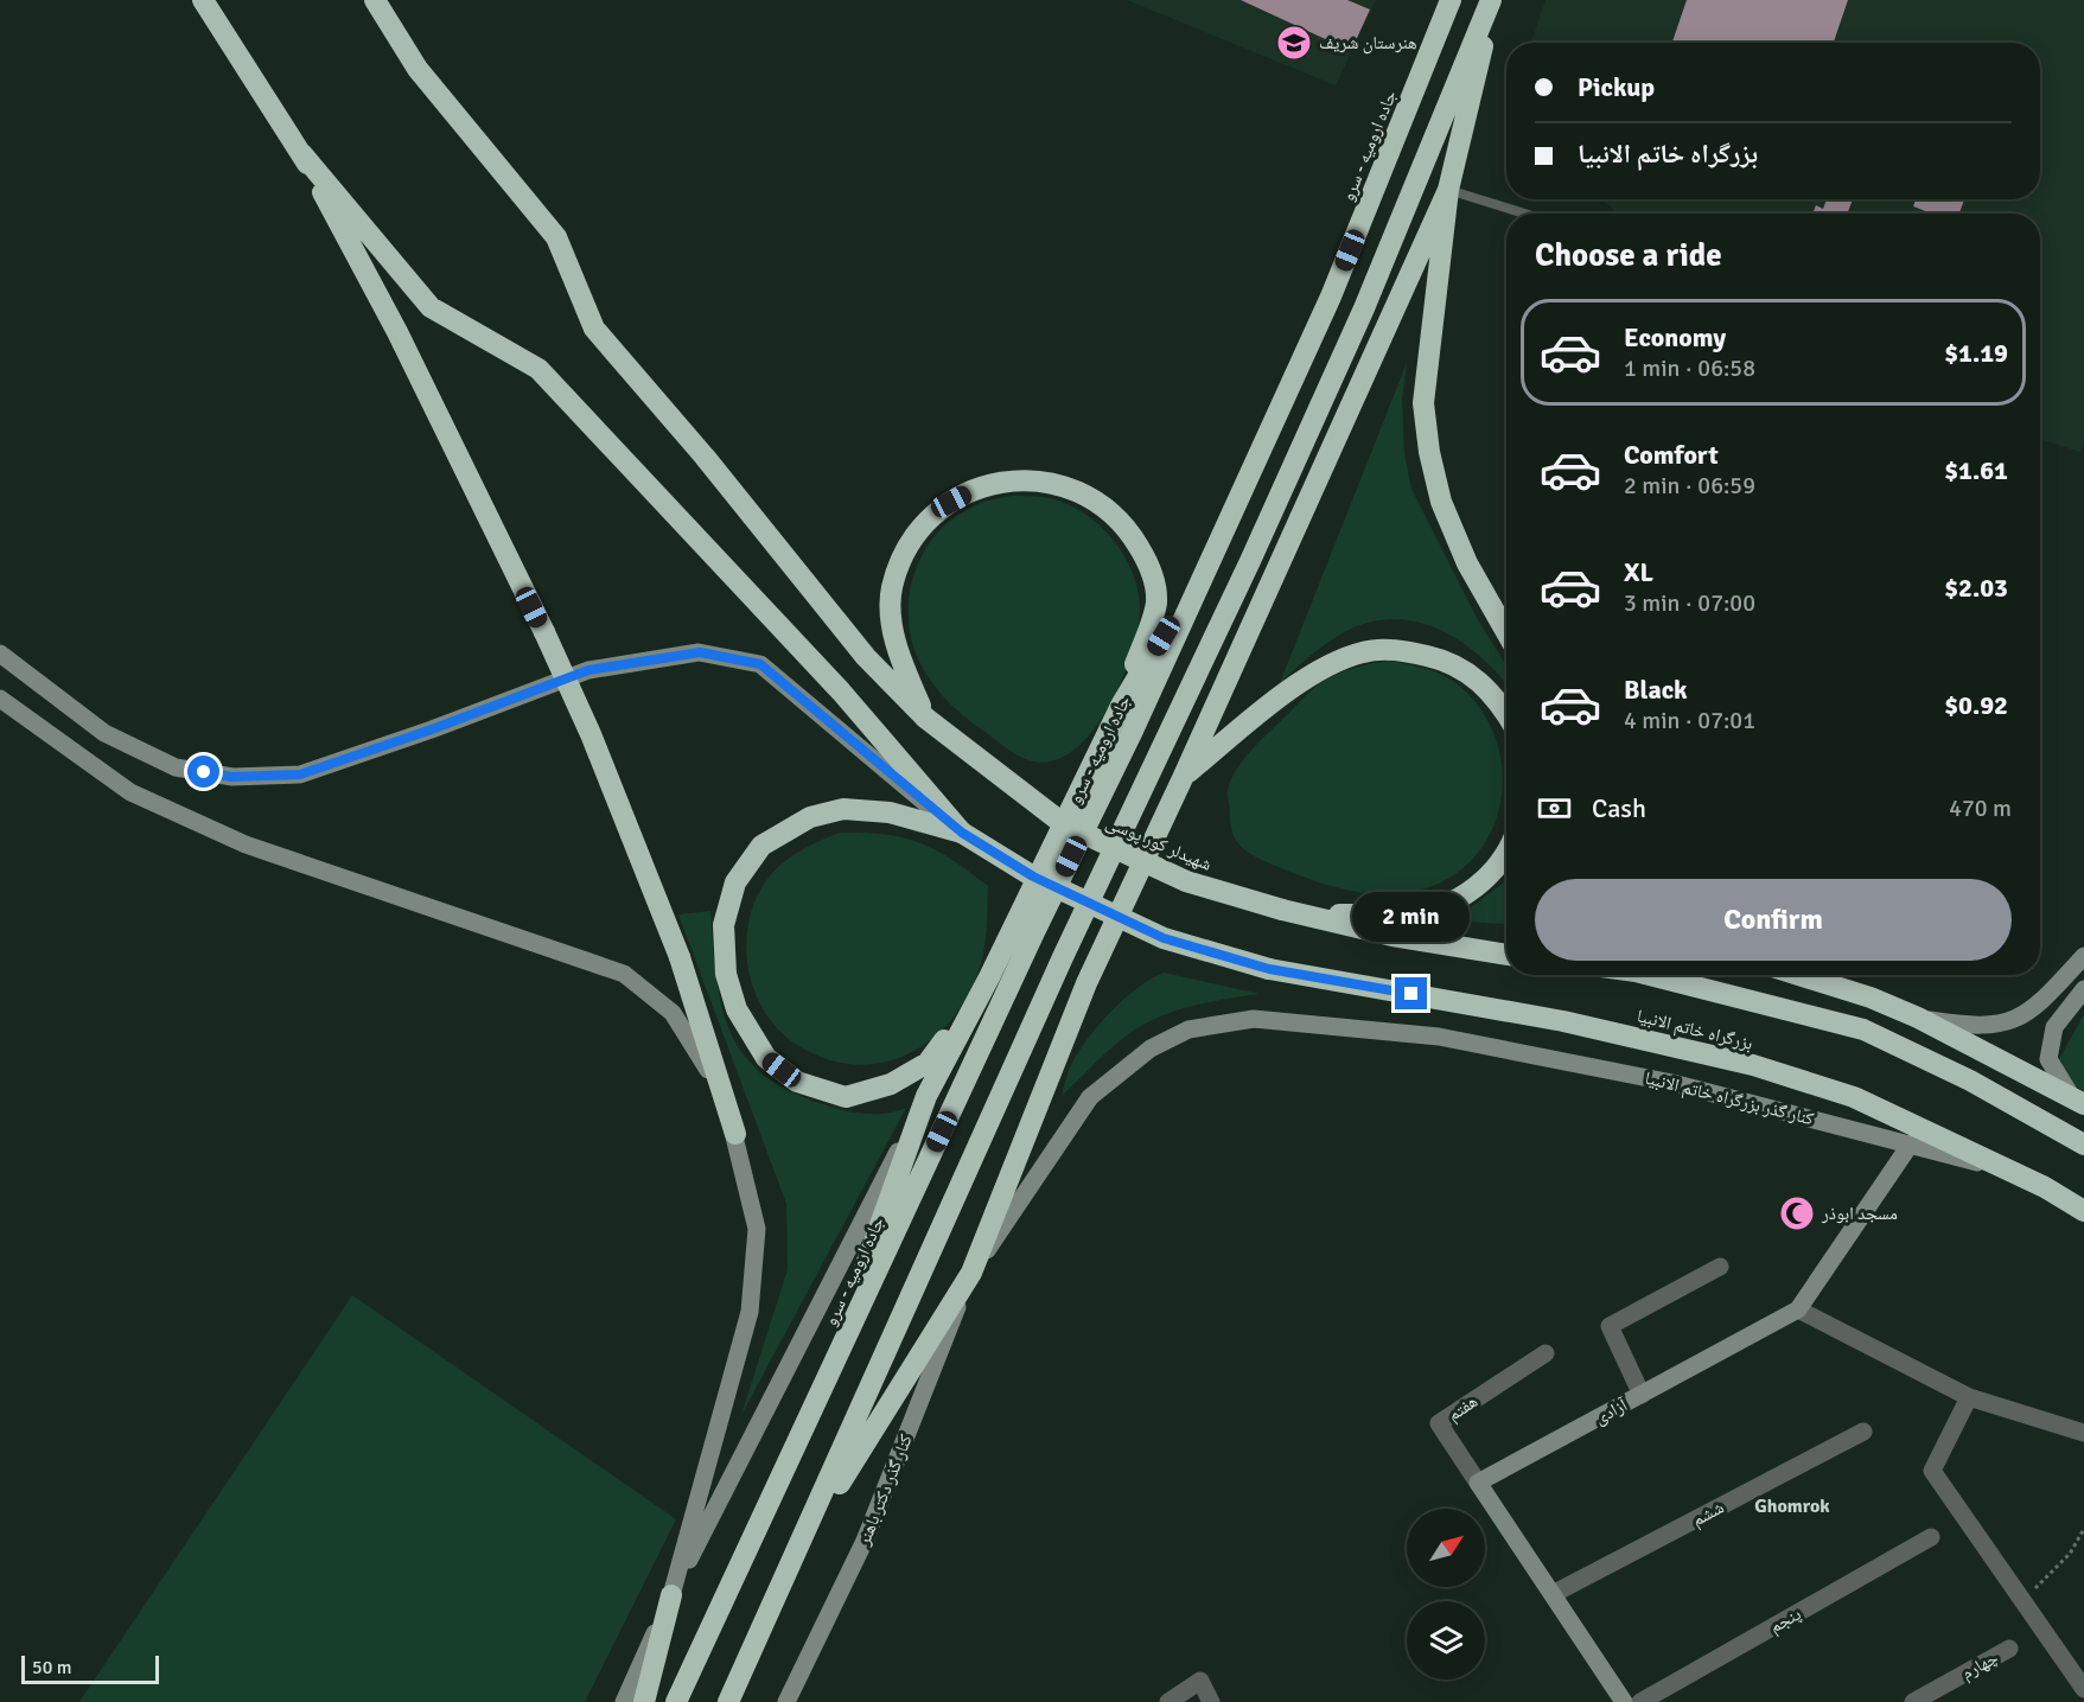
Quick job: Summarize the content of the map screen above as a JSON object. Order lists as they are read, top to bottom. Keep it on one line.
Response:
{"streets":{"highway":["جاده ارومیه - سرو","شهیدلر کور پوسی","بزرگراه خاتم الانبیا"],"main road":["کنار گذر بزرگراه خاتم الانبیا","آزادی","کنار گذر دکتر باهنر"],"street":["هفتم","ششم","پنجم","چهارم"]},"crossings":[["بزرگراه خاتم الانبیا","کنار گذر بزرگراه خاتم الانبیا"],["کنار گذر بزرگراه خاتم الانبیا","آزادی"],["کنار گذر بزرگراه خاتم الانبیا","کنار گذر دکتر باهنر"],["هفتم","آزادی"]],"districts":["Ghomrok"],"places":{"school or university":["هنرستان شریف"],"mosque":["مسجد ابوذر"]},"scale_bar":"50 m","north":"top right","page":{"banner":["Pickup","بزرگراه خاتم الانبیا"],"heading":"Choose a ride","list":[{"name":"Economy","note":"1 min · 06:58","value":"$1.19"},{"name":"Comfort","note":"2 min · 06:59","value":"$1.61"},{"name":"XL","note":"3 min · 07:00","value":"$2.03"},{"name":"Black","note":"4 min · 07:01","value":"$0.92"}],"pay":["Cash","470 m"],"buttons":"Confirm","bubble":"2 min","scale":"50 m"}}
